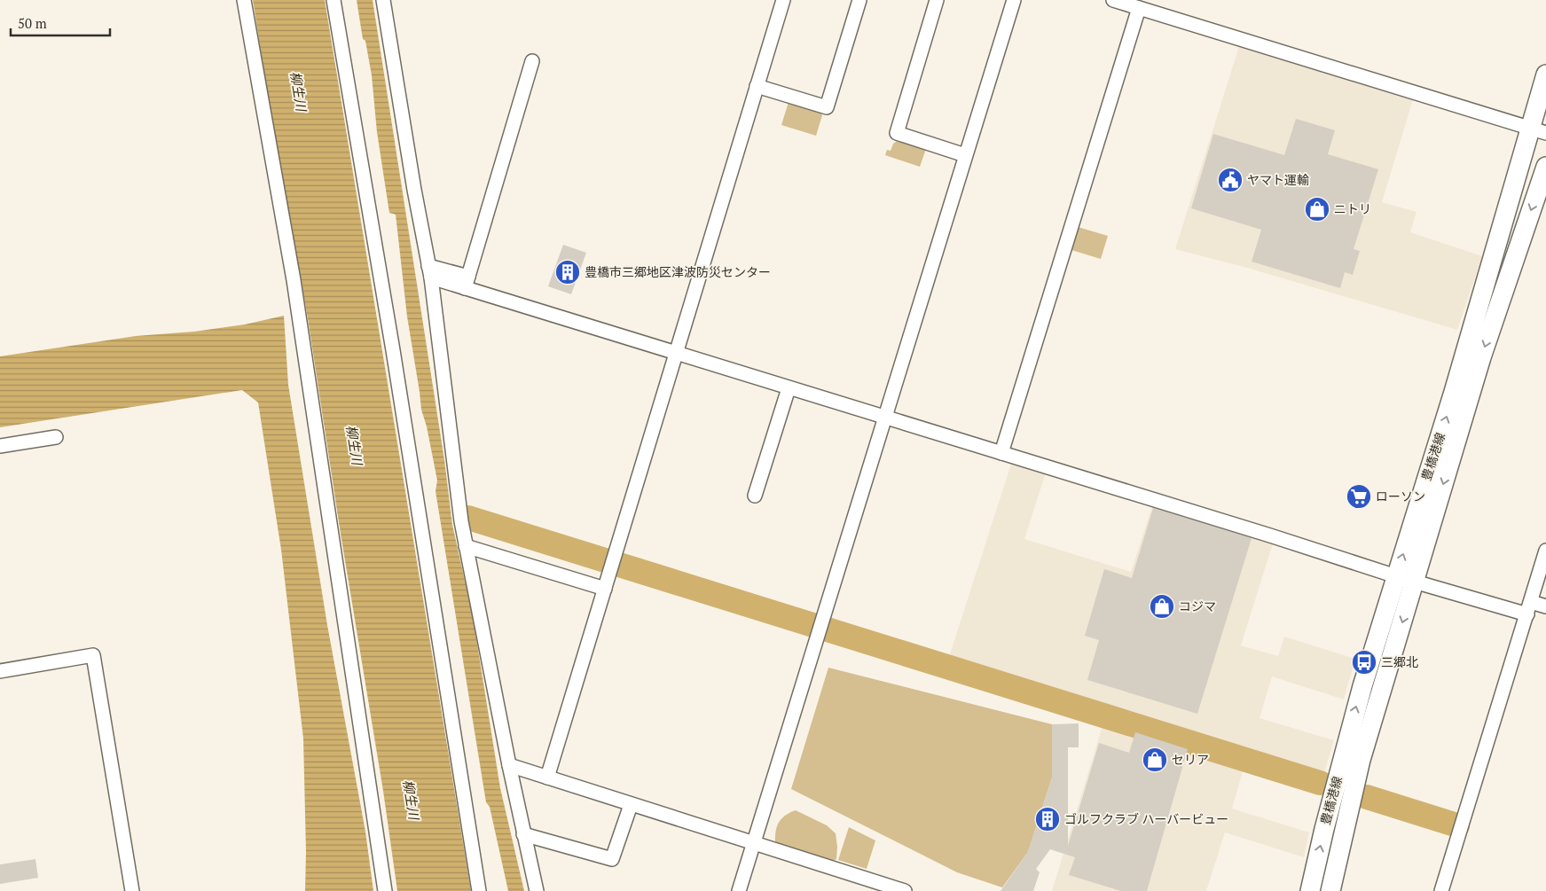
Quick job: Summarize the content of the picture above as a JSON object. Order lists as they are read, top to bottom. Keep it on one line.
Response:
{"streets":{"main road":["豊橋港線"]},"water":["柳生川"],"places":{"public building":["ヤマト運輸"],"shop":["ニトリ","コジマ","セリア"],"building":["豊橋市三郷地区津波防災センター","ゴルフクラブ ハーバービュー"],"supermarket":["ローソン"],"bus stop":["三郷北"]},"scale_bar":"50 m"}
